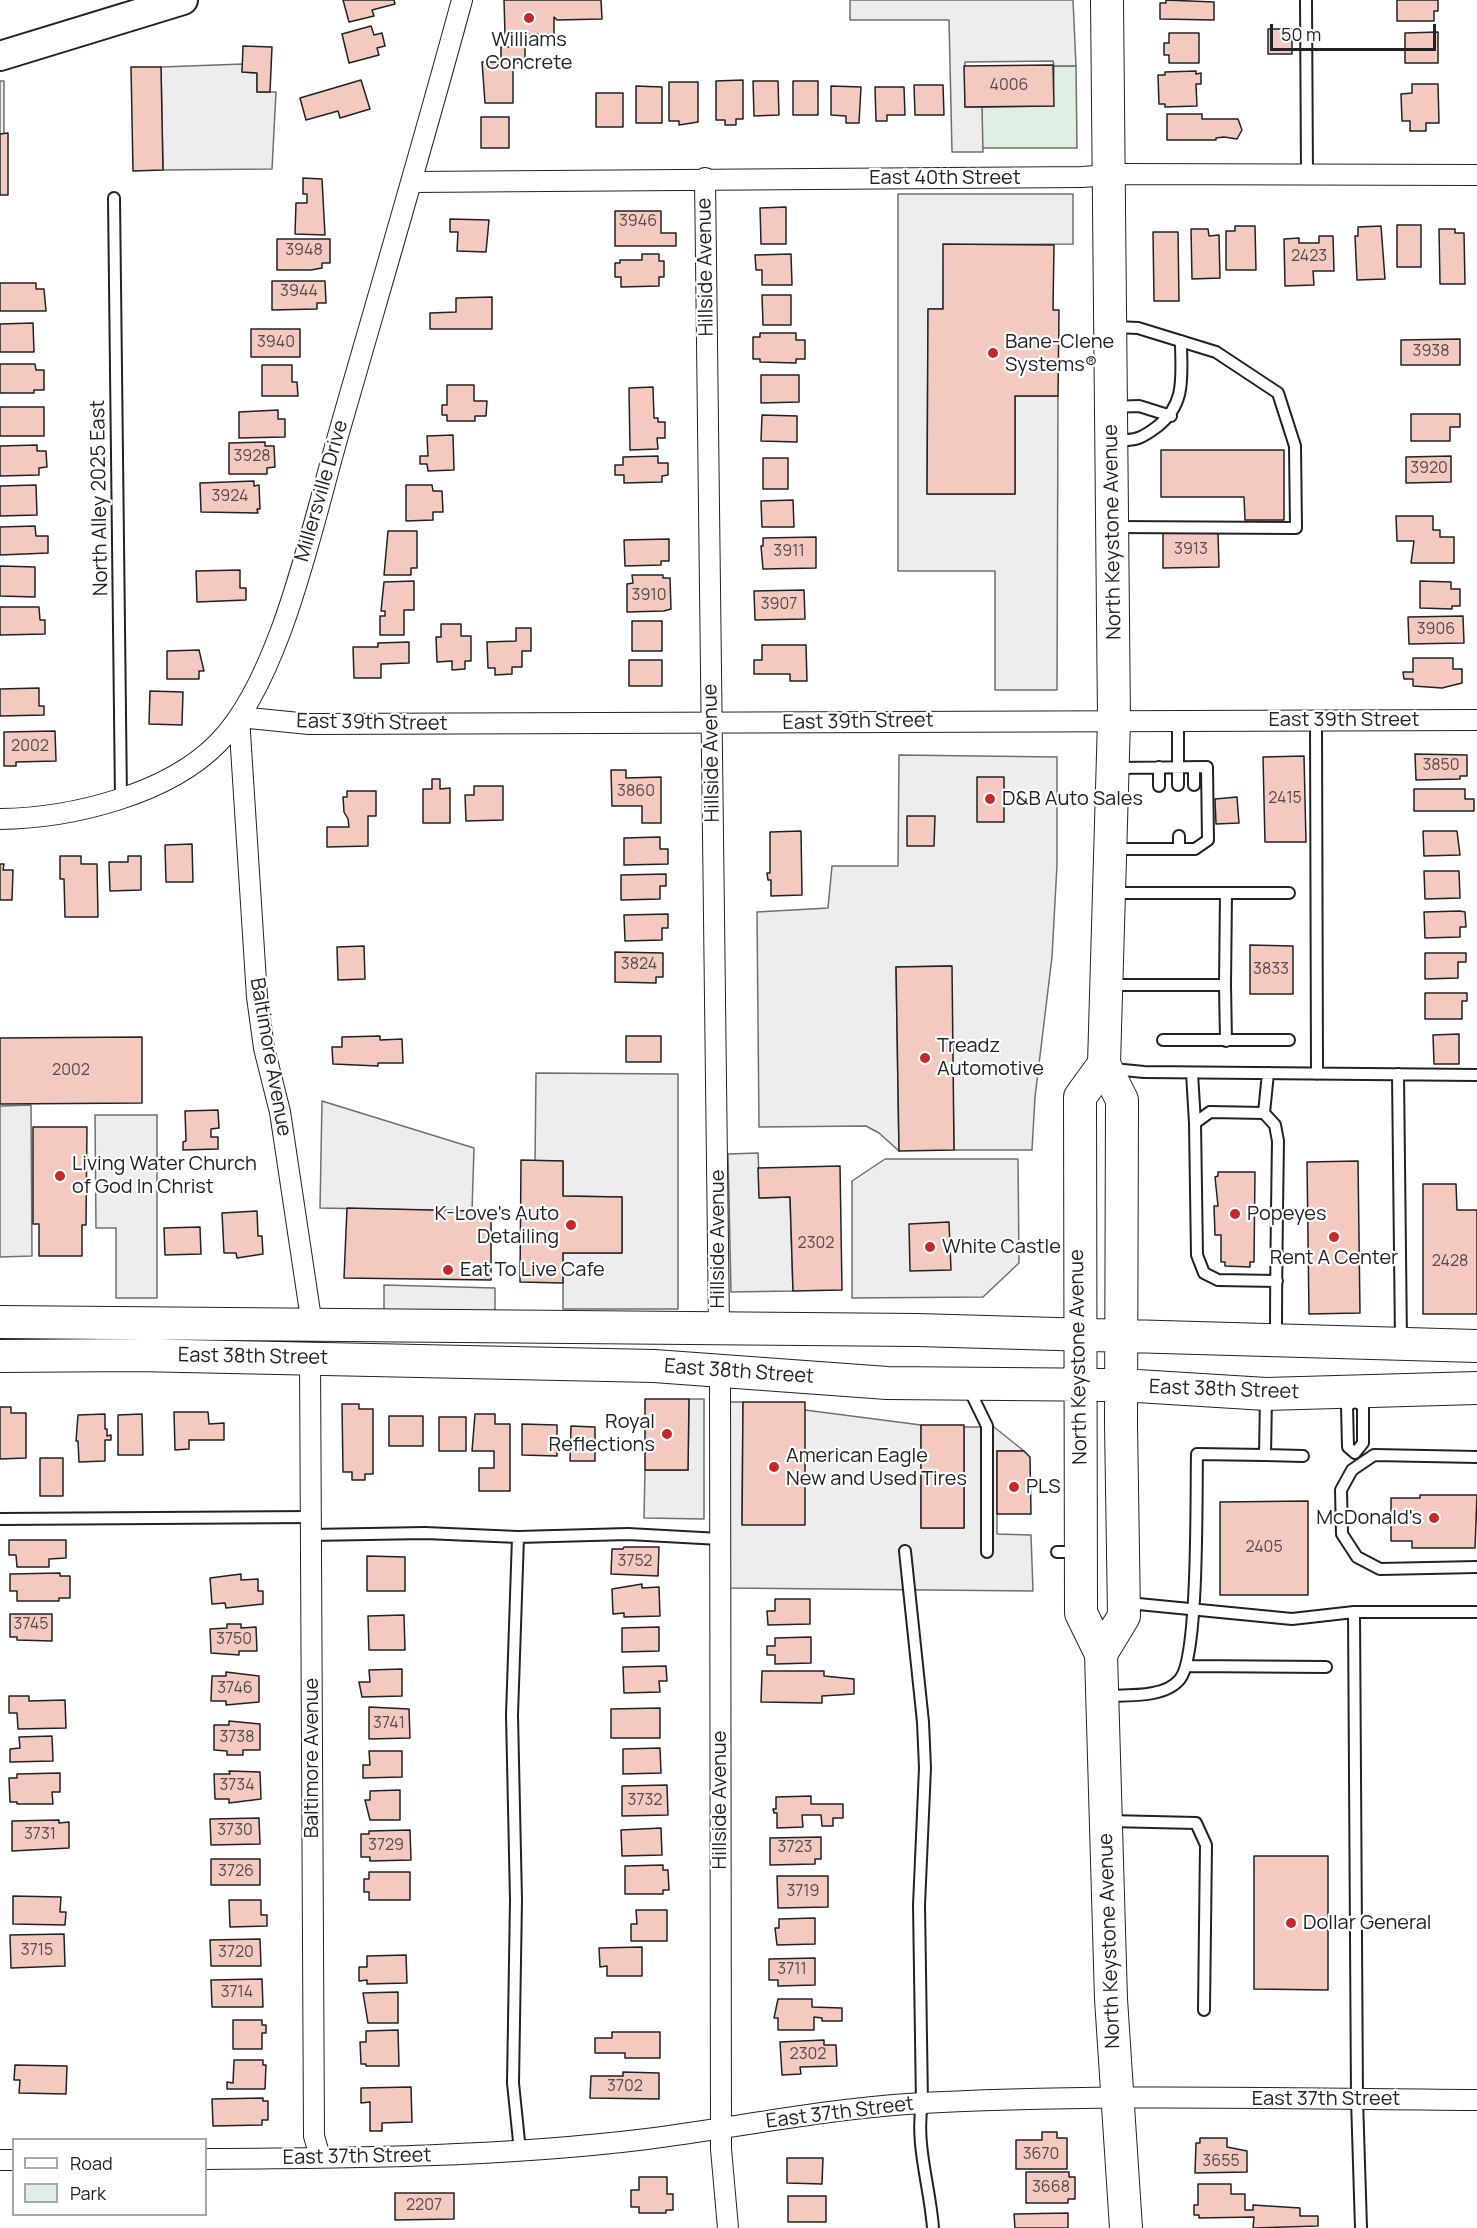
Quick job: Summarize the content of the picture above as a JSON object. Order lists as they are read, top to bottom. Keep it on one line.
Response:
{"streets":{"main road":["North Keystone Avenue","East 38th Street"],"street":["East 40th Street","Hillside Avenue","Millersville Drive","East 39th Street","Baltimore Avenue","East 37th Street"],"lane":["North Alley 2025 East"]},"crossings":[["East 40th Street","Hillside Avenue"],["East 40th Street","Millersville Drive"],["East 40th Street","North Keystone Avenue"],["Hillside Avenue","East 39th Street"],["Hillside Avenue","East 38th Street"],["Hillside Avenue","East 37th Street"],["Millersville Drive","North Alley 2025 East"],["Millersville Drive","East 39th Street"],["Millersville Drive","Baltimore Avenue"],["North Keystone Avenue","East 39th Street"],["North Keystone Avenue","East 38th Street"],["North Keystone Avenue","East 37th Street"],["East 39th Street","Baltimore Avenue"],["Baltimore Avenue","East 38th Street"],["Baltimore Avenue","East 37th Street"]],"places":["Williams Concrete","Bane-Clene Systems®","D&B Auto Sales","Treadz Automotive","Living Water Church of God In Christ","Popeyes","K-Love's Auto Detailing","Rent A Center","White Castle","Eat To Live Cafe","Royal Reflections","American Eagle New and Used Tires","PLS","McDonald's","Dollar General"],"house_numbers":["4006","3946","3948","2423","3944","3940","3938","3928","3920","3924","3913","3911","3910","3907","3906","2002","3850","3860","2415","3824","3833","2002","2302","2428","2405","3752","3745","3750","3746","3741","3738","3734","3732","3730","3731","3729","3723","3726","3719","3715","3720","3711","3714","2302","3702","3670","3655","3668","2207"],"legend":["Road","Park"],"scale_bar":"50 m"}
